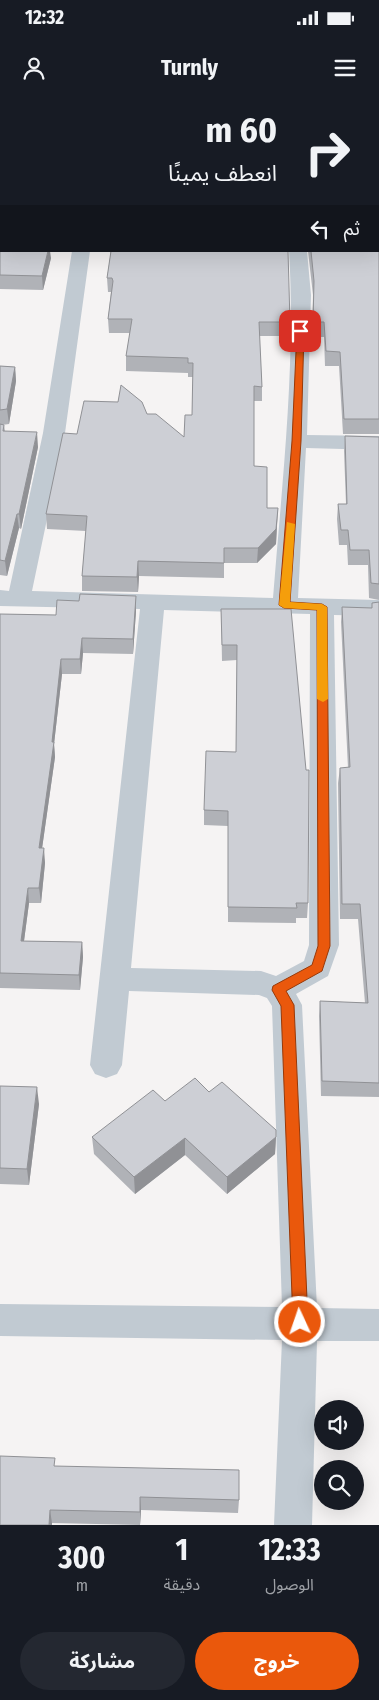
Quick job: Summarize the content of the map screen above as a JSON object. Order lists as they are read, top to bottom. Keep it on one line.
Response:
{"page":{"status":"12:32","header":"Turnly","turn":["60 m","انعطف يمينًا"],"then":"ثم","eta":["12:33","الوصول","1","دقيقة","300","m"],"buttons":["خروج","مشاركة"]}}
